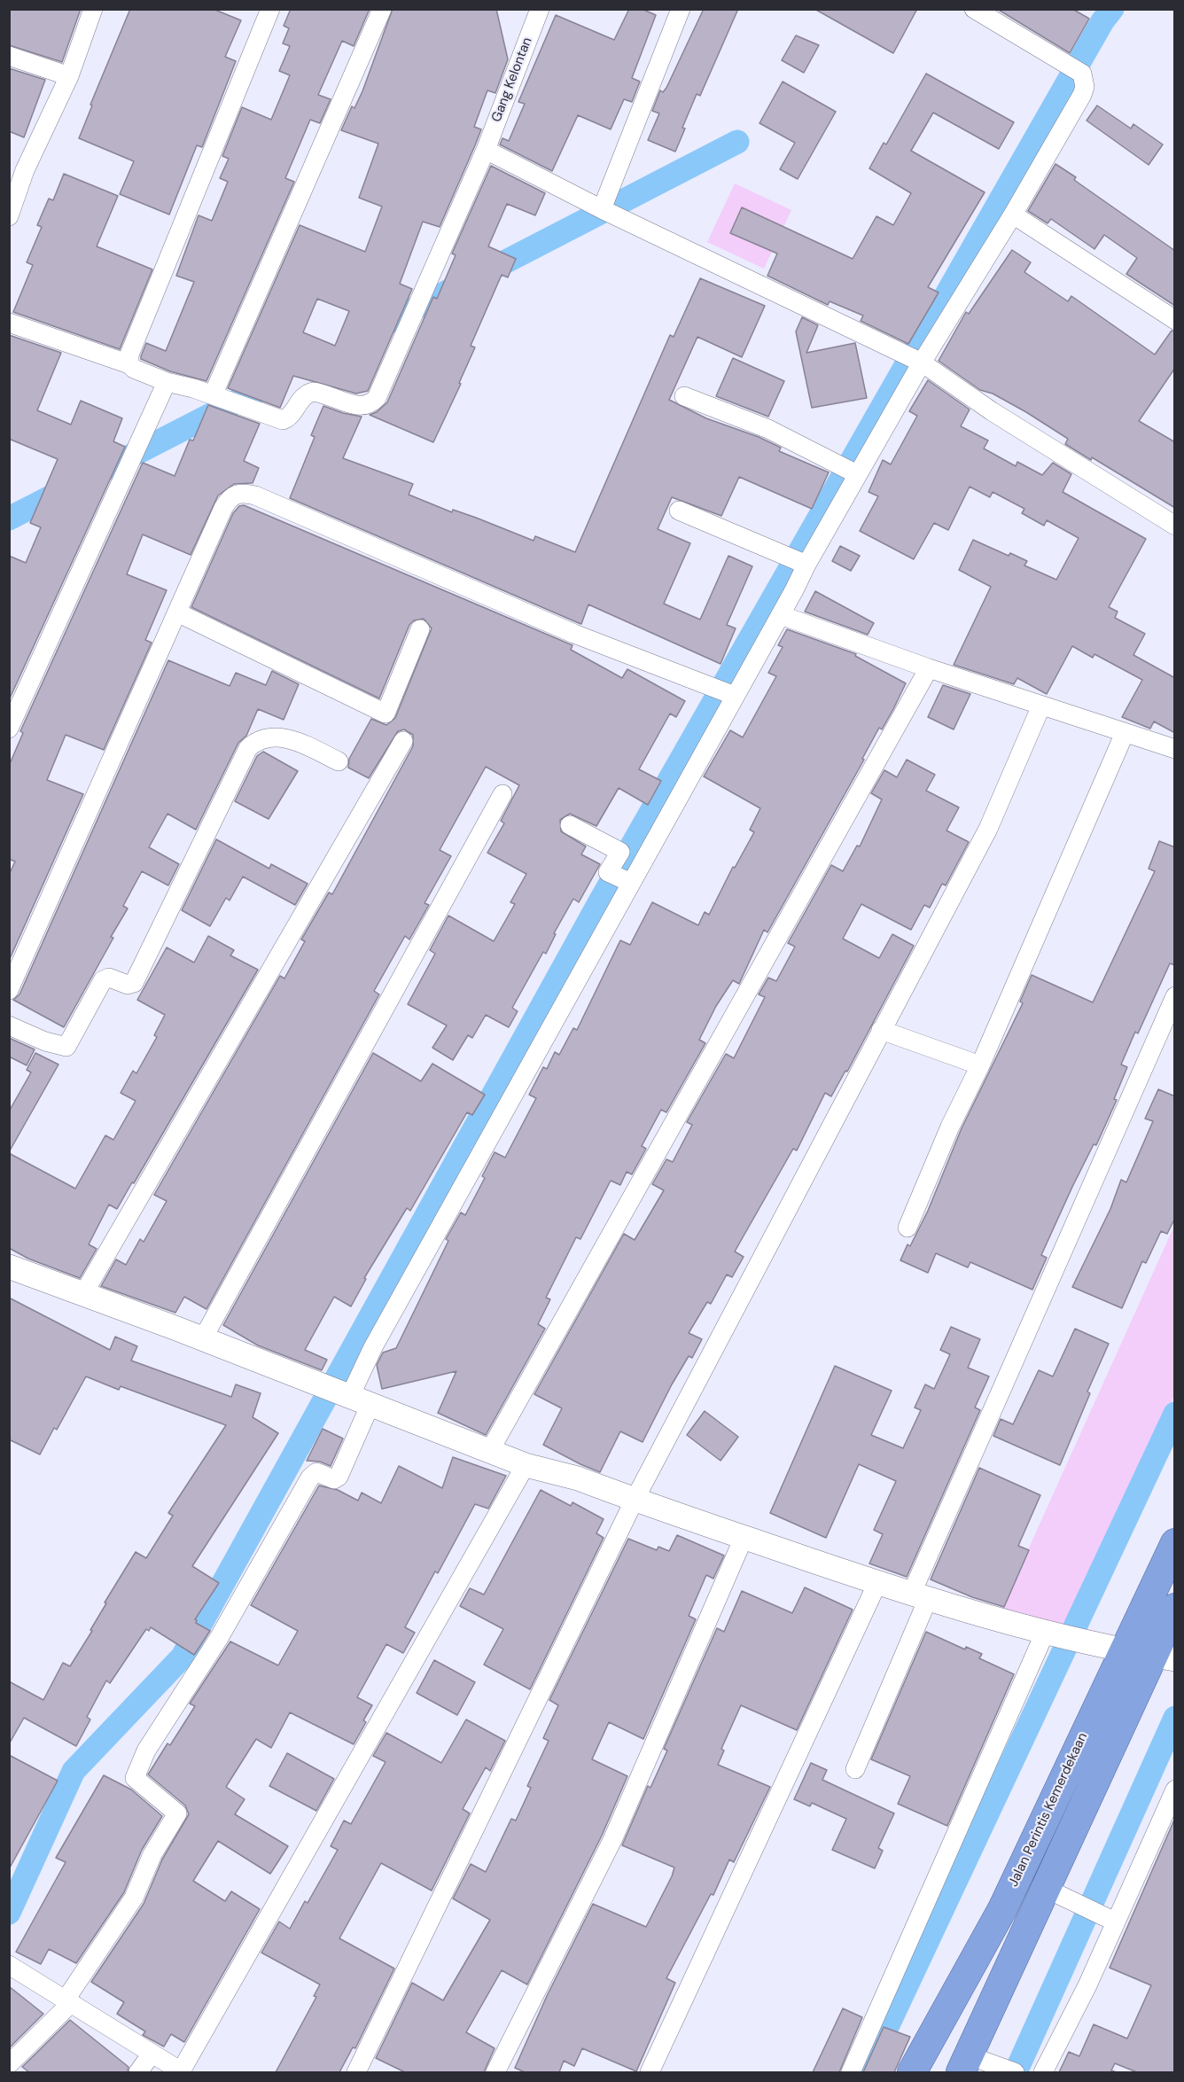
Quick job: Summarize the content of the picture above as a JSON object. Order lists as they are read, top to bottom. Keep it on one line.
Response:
{"streets":{"highway":["Jalan Perintis Kemerdekaan"],"street":["Gang Kelontan"]}}
